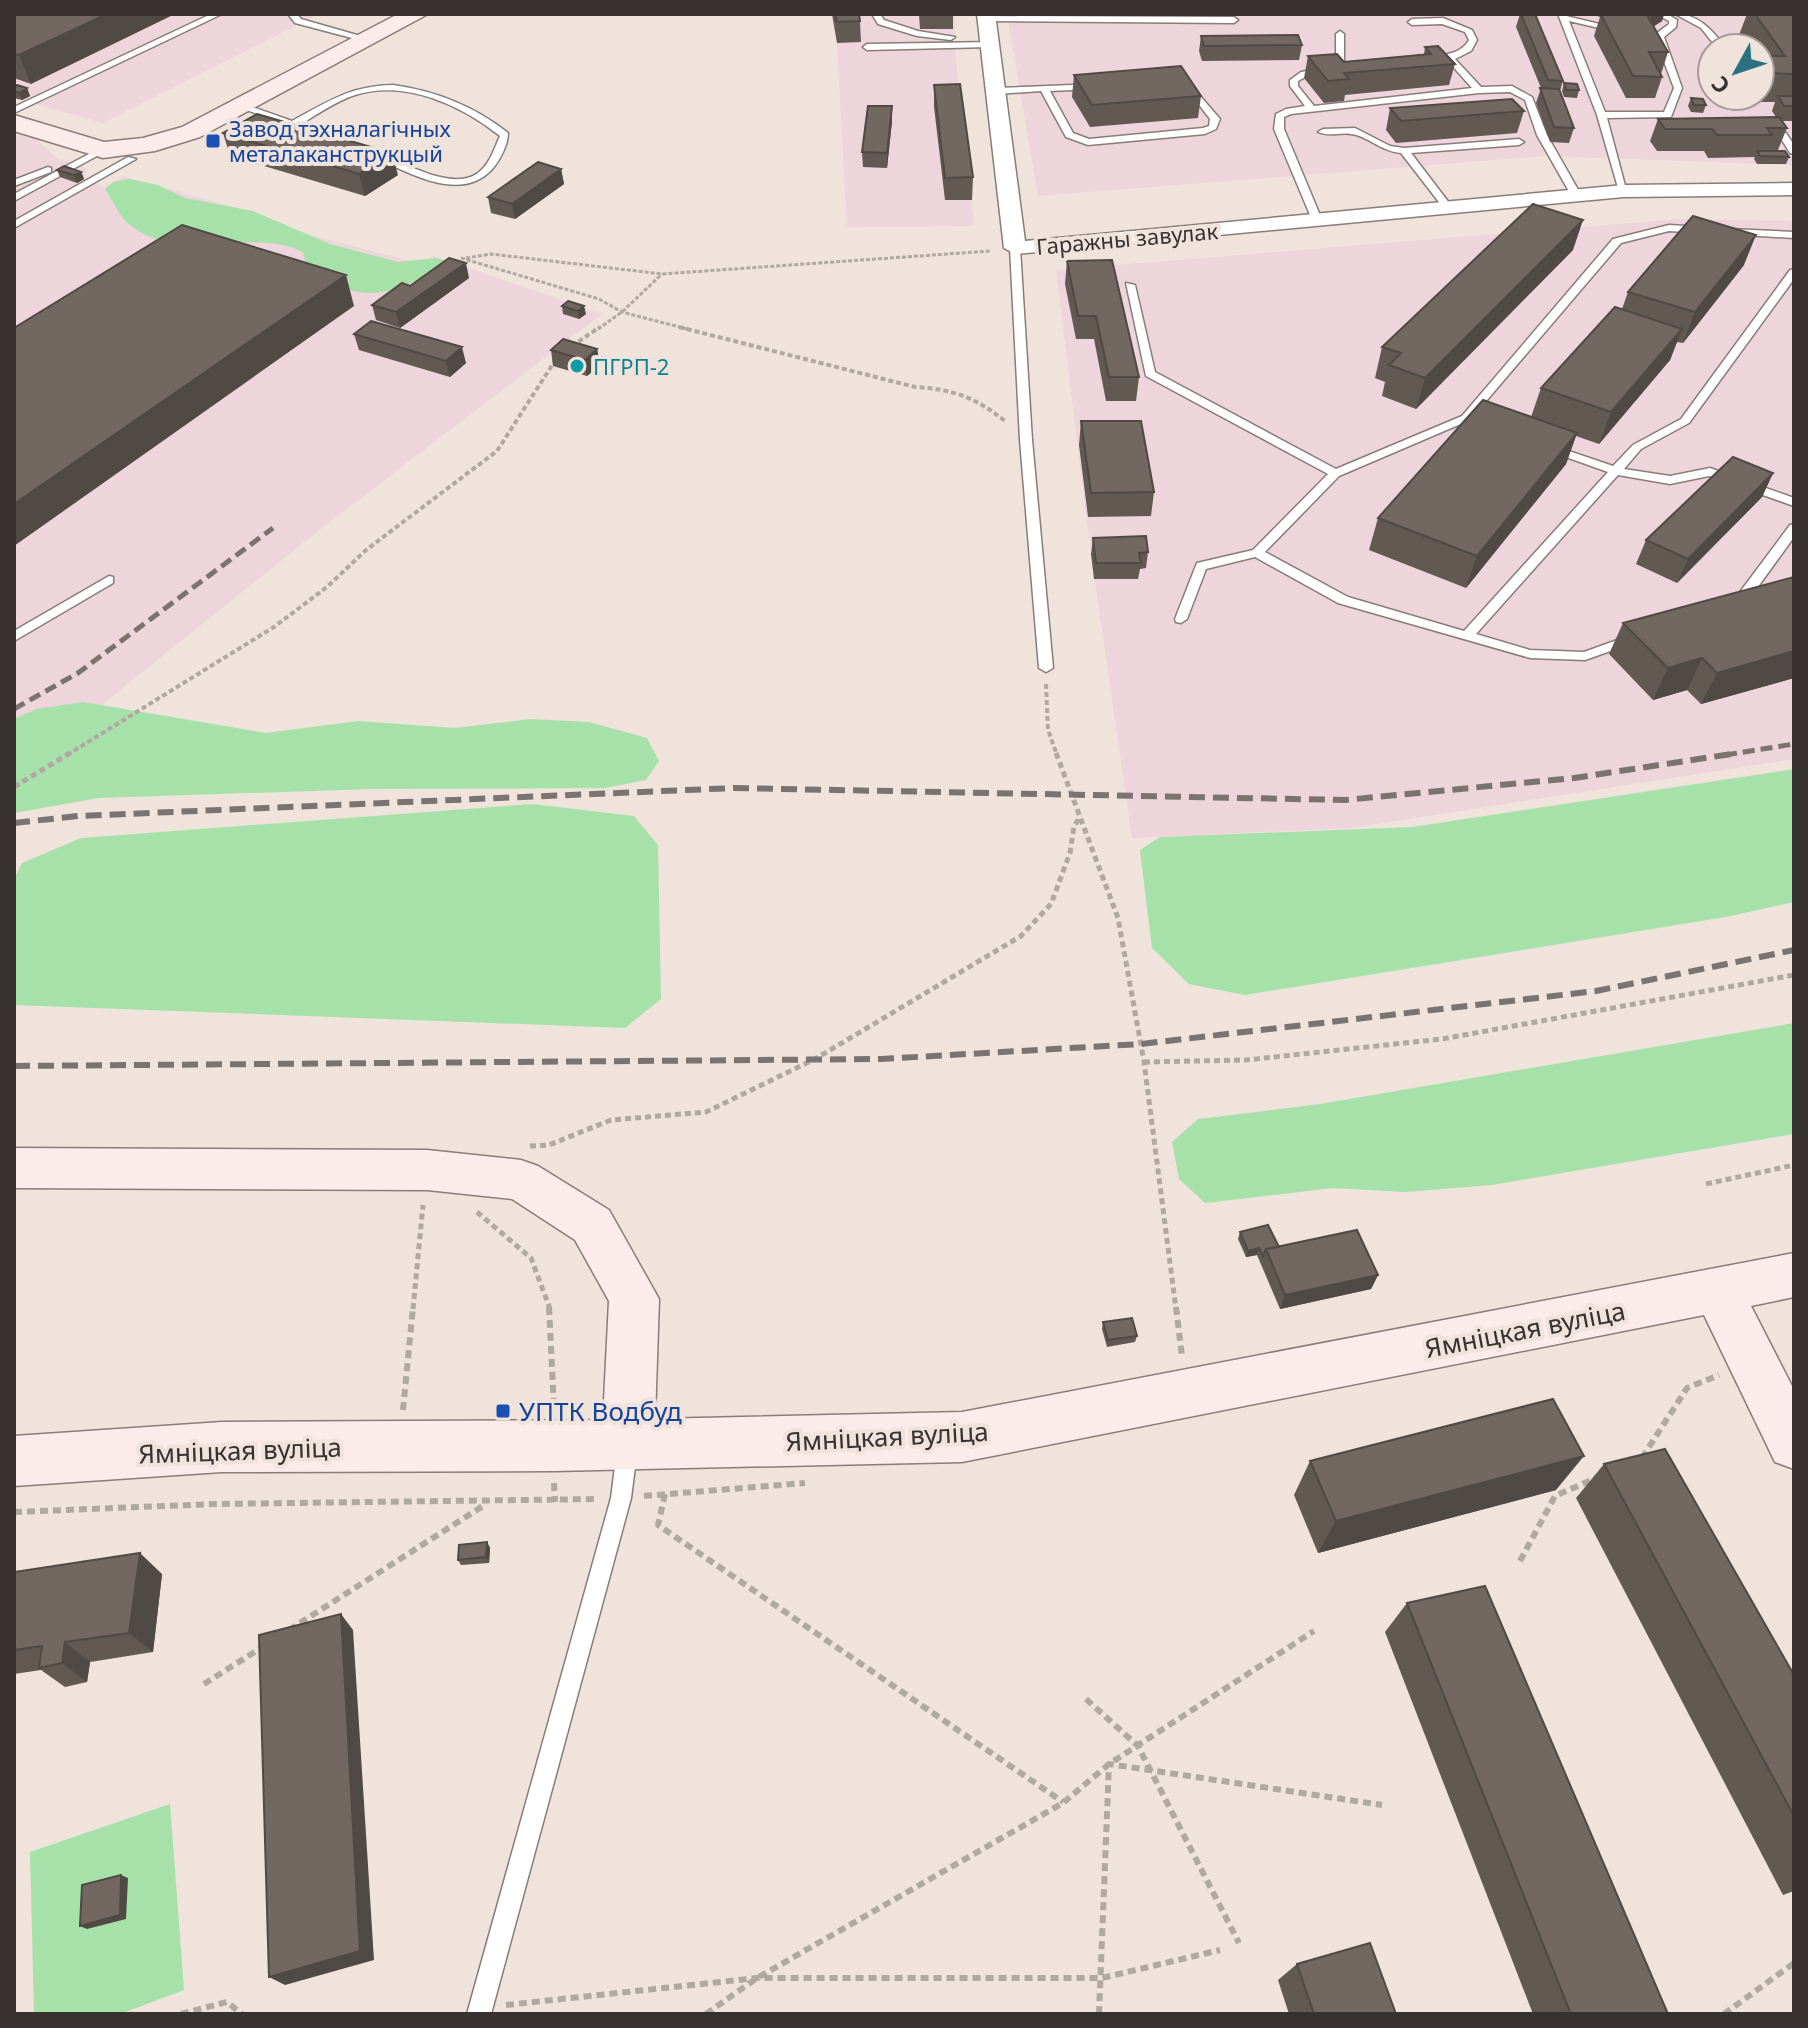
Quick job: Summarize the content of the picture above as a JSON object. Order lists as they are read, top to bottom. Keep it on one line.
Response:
{"streets":{"main road":["Ямніцкая вуліца"],"street":["Гаражны завулак"]},"places":{"transit":["Завод тэхналагічных металаканструкцый","УПТК Водбуд"],"other":["ПГРП-2"]},"north":"bottom left"}
